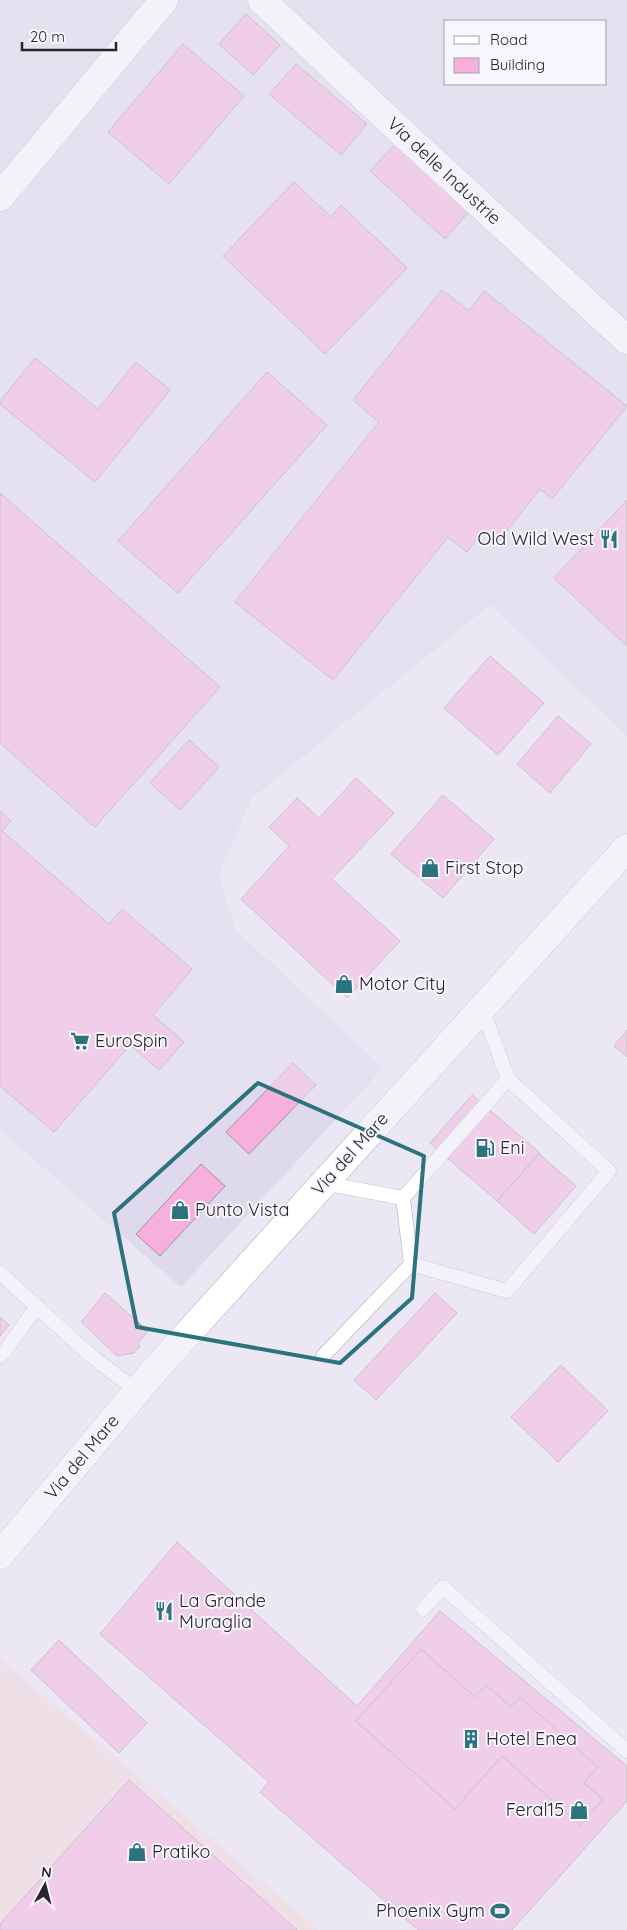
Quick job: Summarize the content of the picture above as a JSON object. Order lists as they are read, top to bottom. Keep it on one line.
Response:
{"streets":{"main road":["Via delle Industrie","Via del Mare"]},"places":{"restaurant":["Old Wild West","La Grande Muraglia"],"shop":["First Stop","Motor City","Punto Vista","Feral15","Pratiko"],"supermarket":["EuroSpin"],"fuel station":["Eni"],"building":["Hotel Enea"],"sports":["Phoenix Gym"]},"legend":["Road","Building"],"scale_bar":"20 m","north":"top"}
